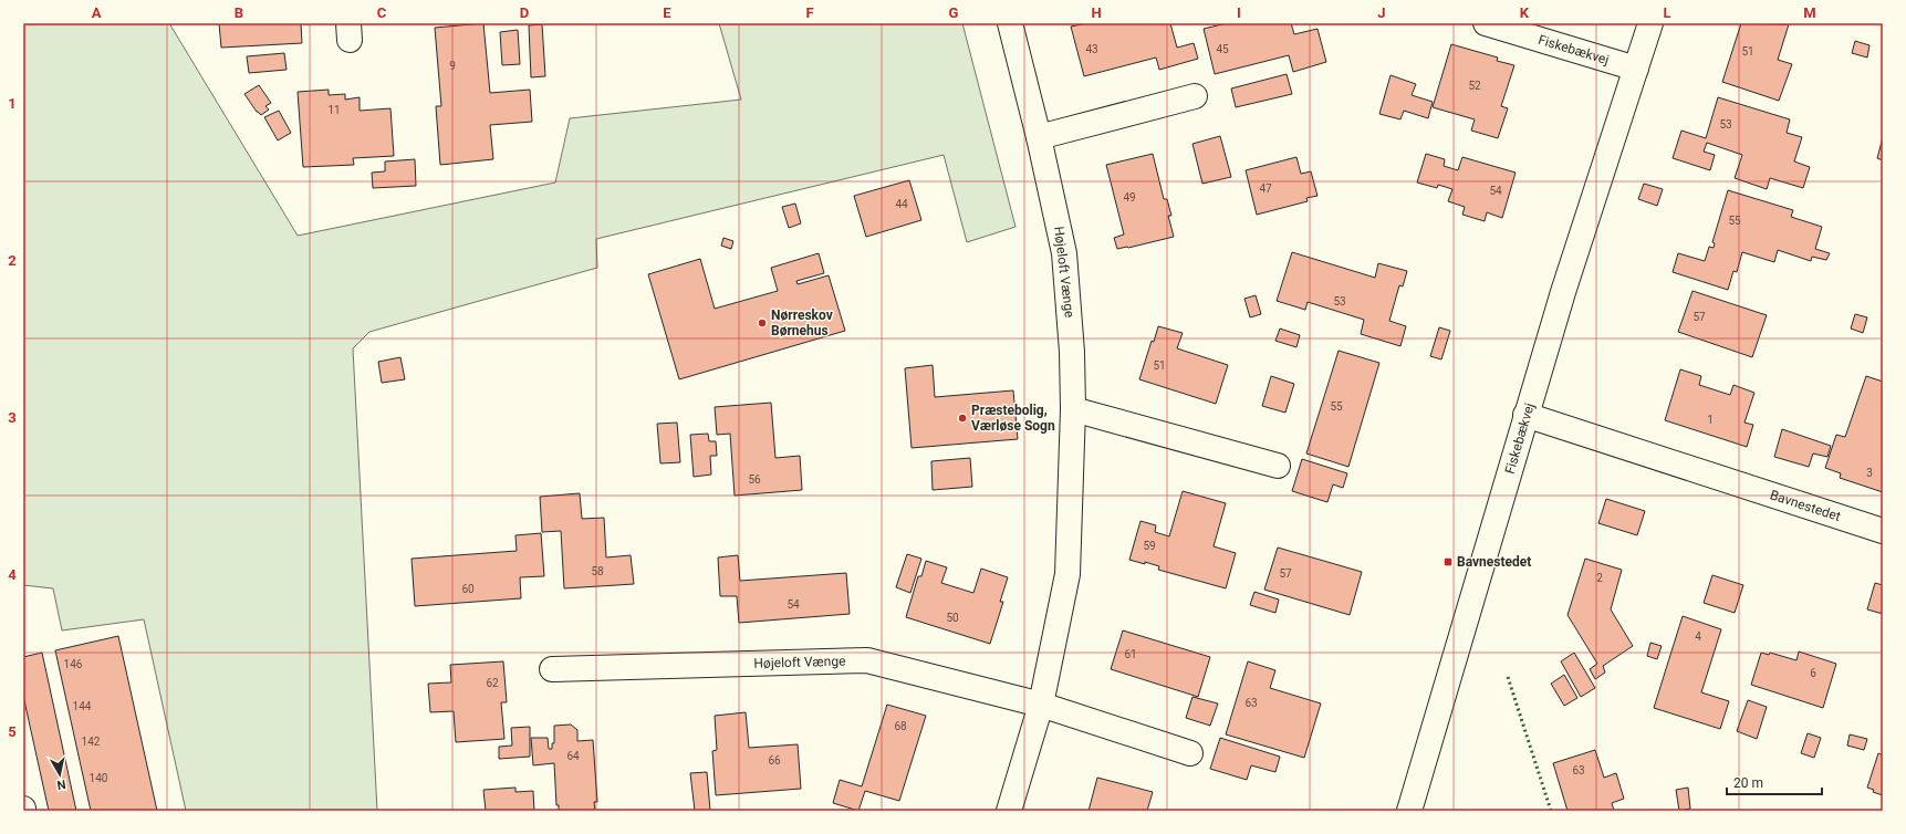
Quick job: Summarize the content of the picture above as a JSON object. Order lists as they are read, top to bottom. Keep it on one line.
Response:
{"streets":{"street":["Fiskebækvej","Højeloft Vænge","Bavnestedet"]},"crossings":[["Fiskebækvej","Bavnestedet"]],"places":{"other":["Nørreskov Børnehus","Præstebolig, Værløse Sogn"],"transit":["Bavnestedet"]},"house_numbers":["43","45","51","9","52","11","53","47","54","49","44","55","53","57","51","55","1","3","56","59","58","57","2","60","54","50","4","61","146","6","62","63","144","68","142","64","66","63","140"],"scale_bar":"20 m","north":"bottom","grid":{"columns":["A","B","C","D","E","F","G","H","I","J","K","L","M"],"rows":["1","2","3","4","5"]}}
